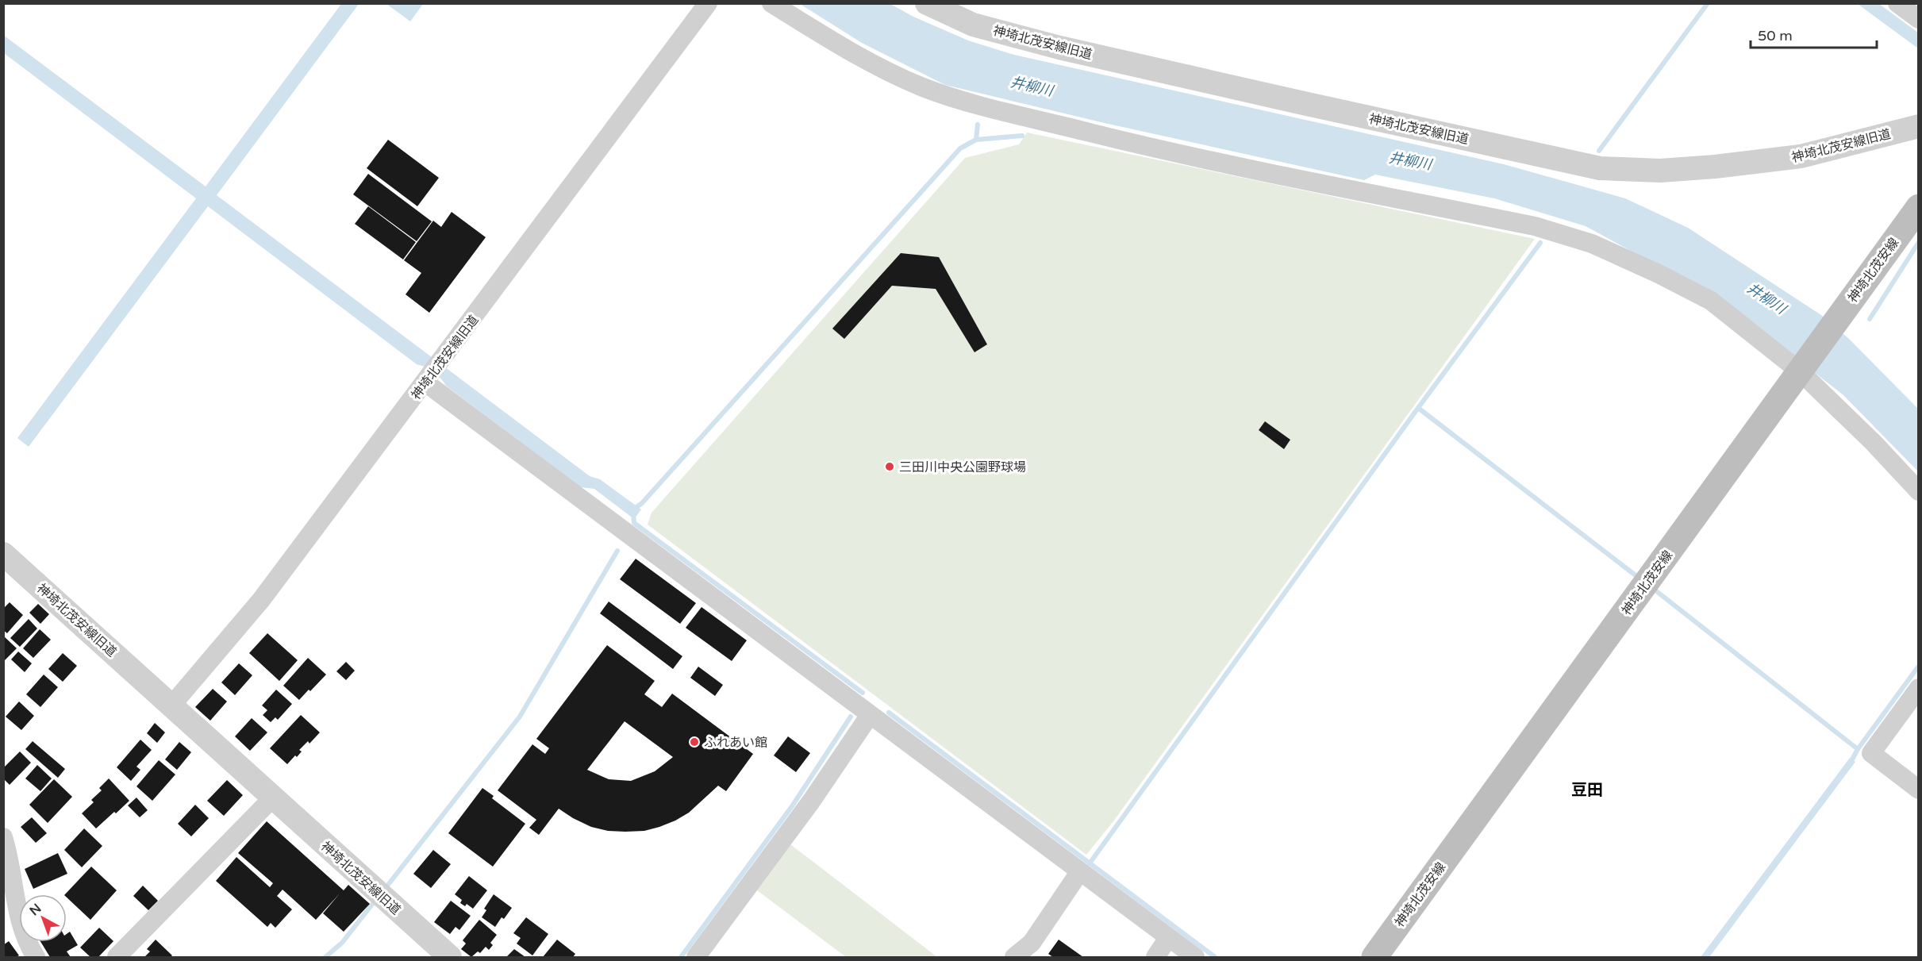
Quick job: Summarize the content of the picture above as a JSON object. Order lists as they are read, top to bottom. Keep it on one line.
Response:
{"streets":{"main road":["神埼北茂安線"],"street":["神埼北茂安線旧道"]},"districts":["豆田"],"water":["井柳川"],"places":["三田川中央公園野球場","ふれあい館"],"scale_bar":"50 m","north":"top left"}
